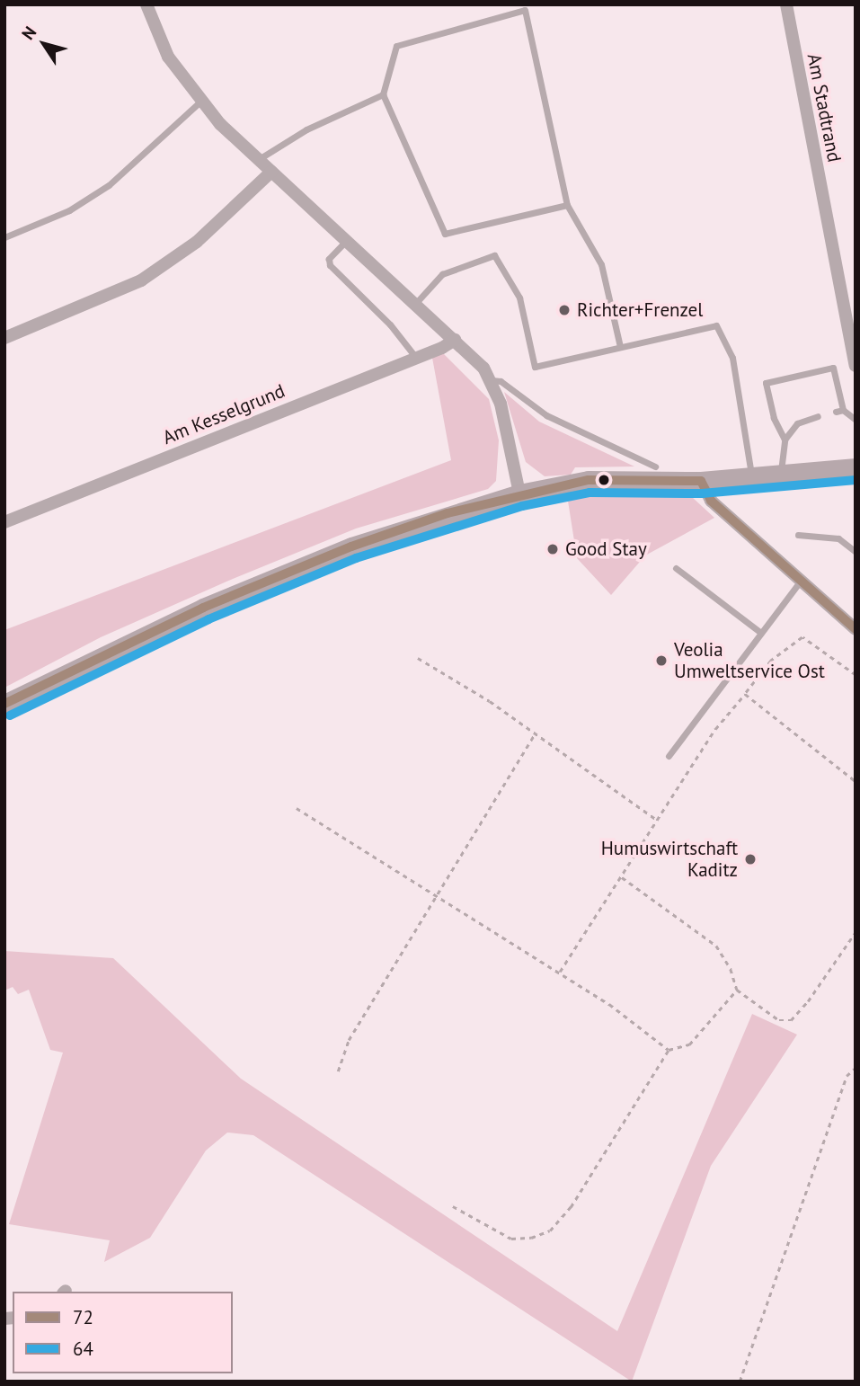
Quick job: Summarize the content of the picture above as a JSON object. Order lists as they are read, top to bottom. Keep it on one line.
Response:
{"streets":{"street":["Am Stadtrand","Am Kesselgrund"]},"places":["Richter+Frenzel","Good Stay","Veolia Umweltservice Ost","Humuswirtschaft Kaditz"],"lines":["transit line 72","transit line 64"],"legend":["72","64"],"north":"top left"}
